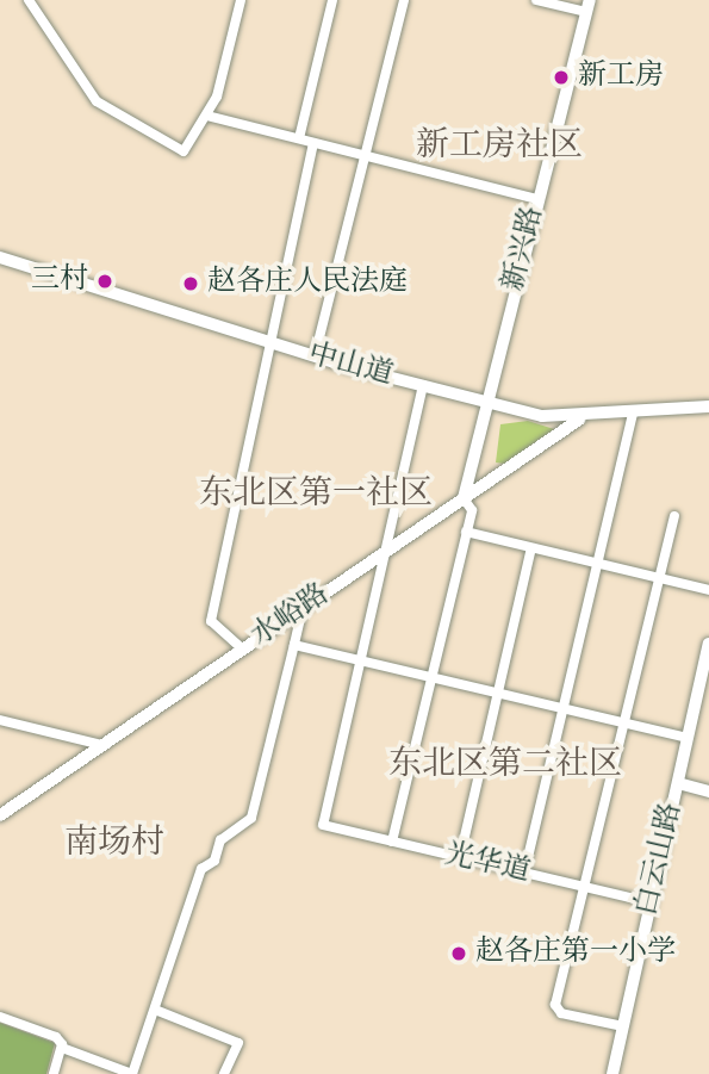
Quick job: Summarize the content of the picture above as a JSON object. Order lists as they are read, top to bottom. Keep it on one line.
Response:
{"streets":{"street":["新兴路","中山道","水峪路","白云山路","光华道"]},"crossings":[["新兴路","中山道"],["新兴路","水峪路"],["中山道","水峪路"],["白云山路","光华道"]],"districts":["新工房社区","东北区第一社区","东北区第二社区","南场村"],"places":["新工房","三村","赵各庄人民法庭","赵各庄第一小学"]}
